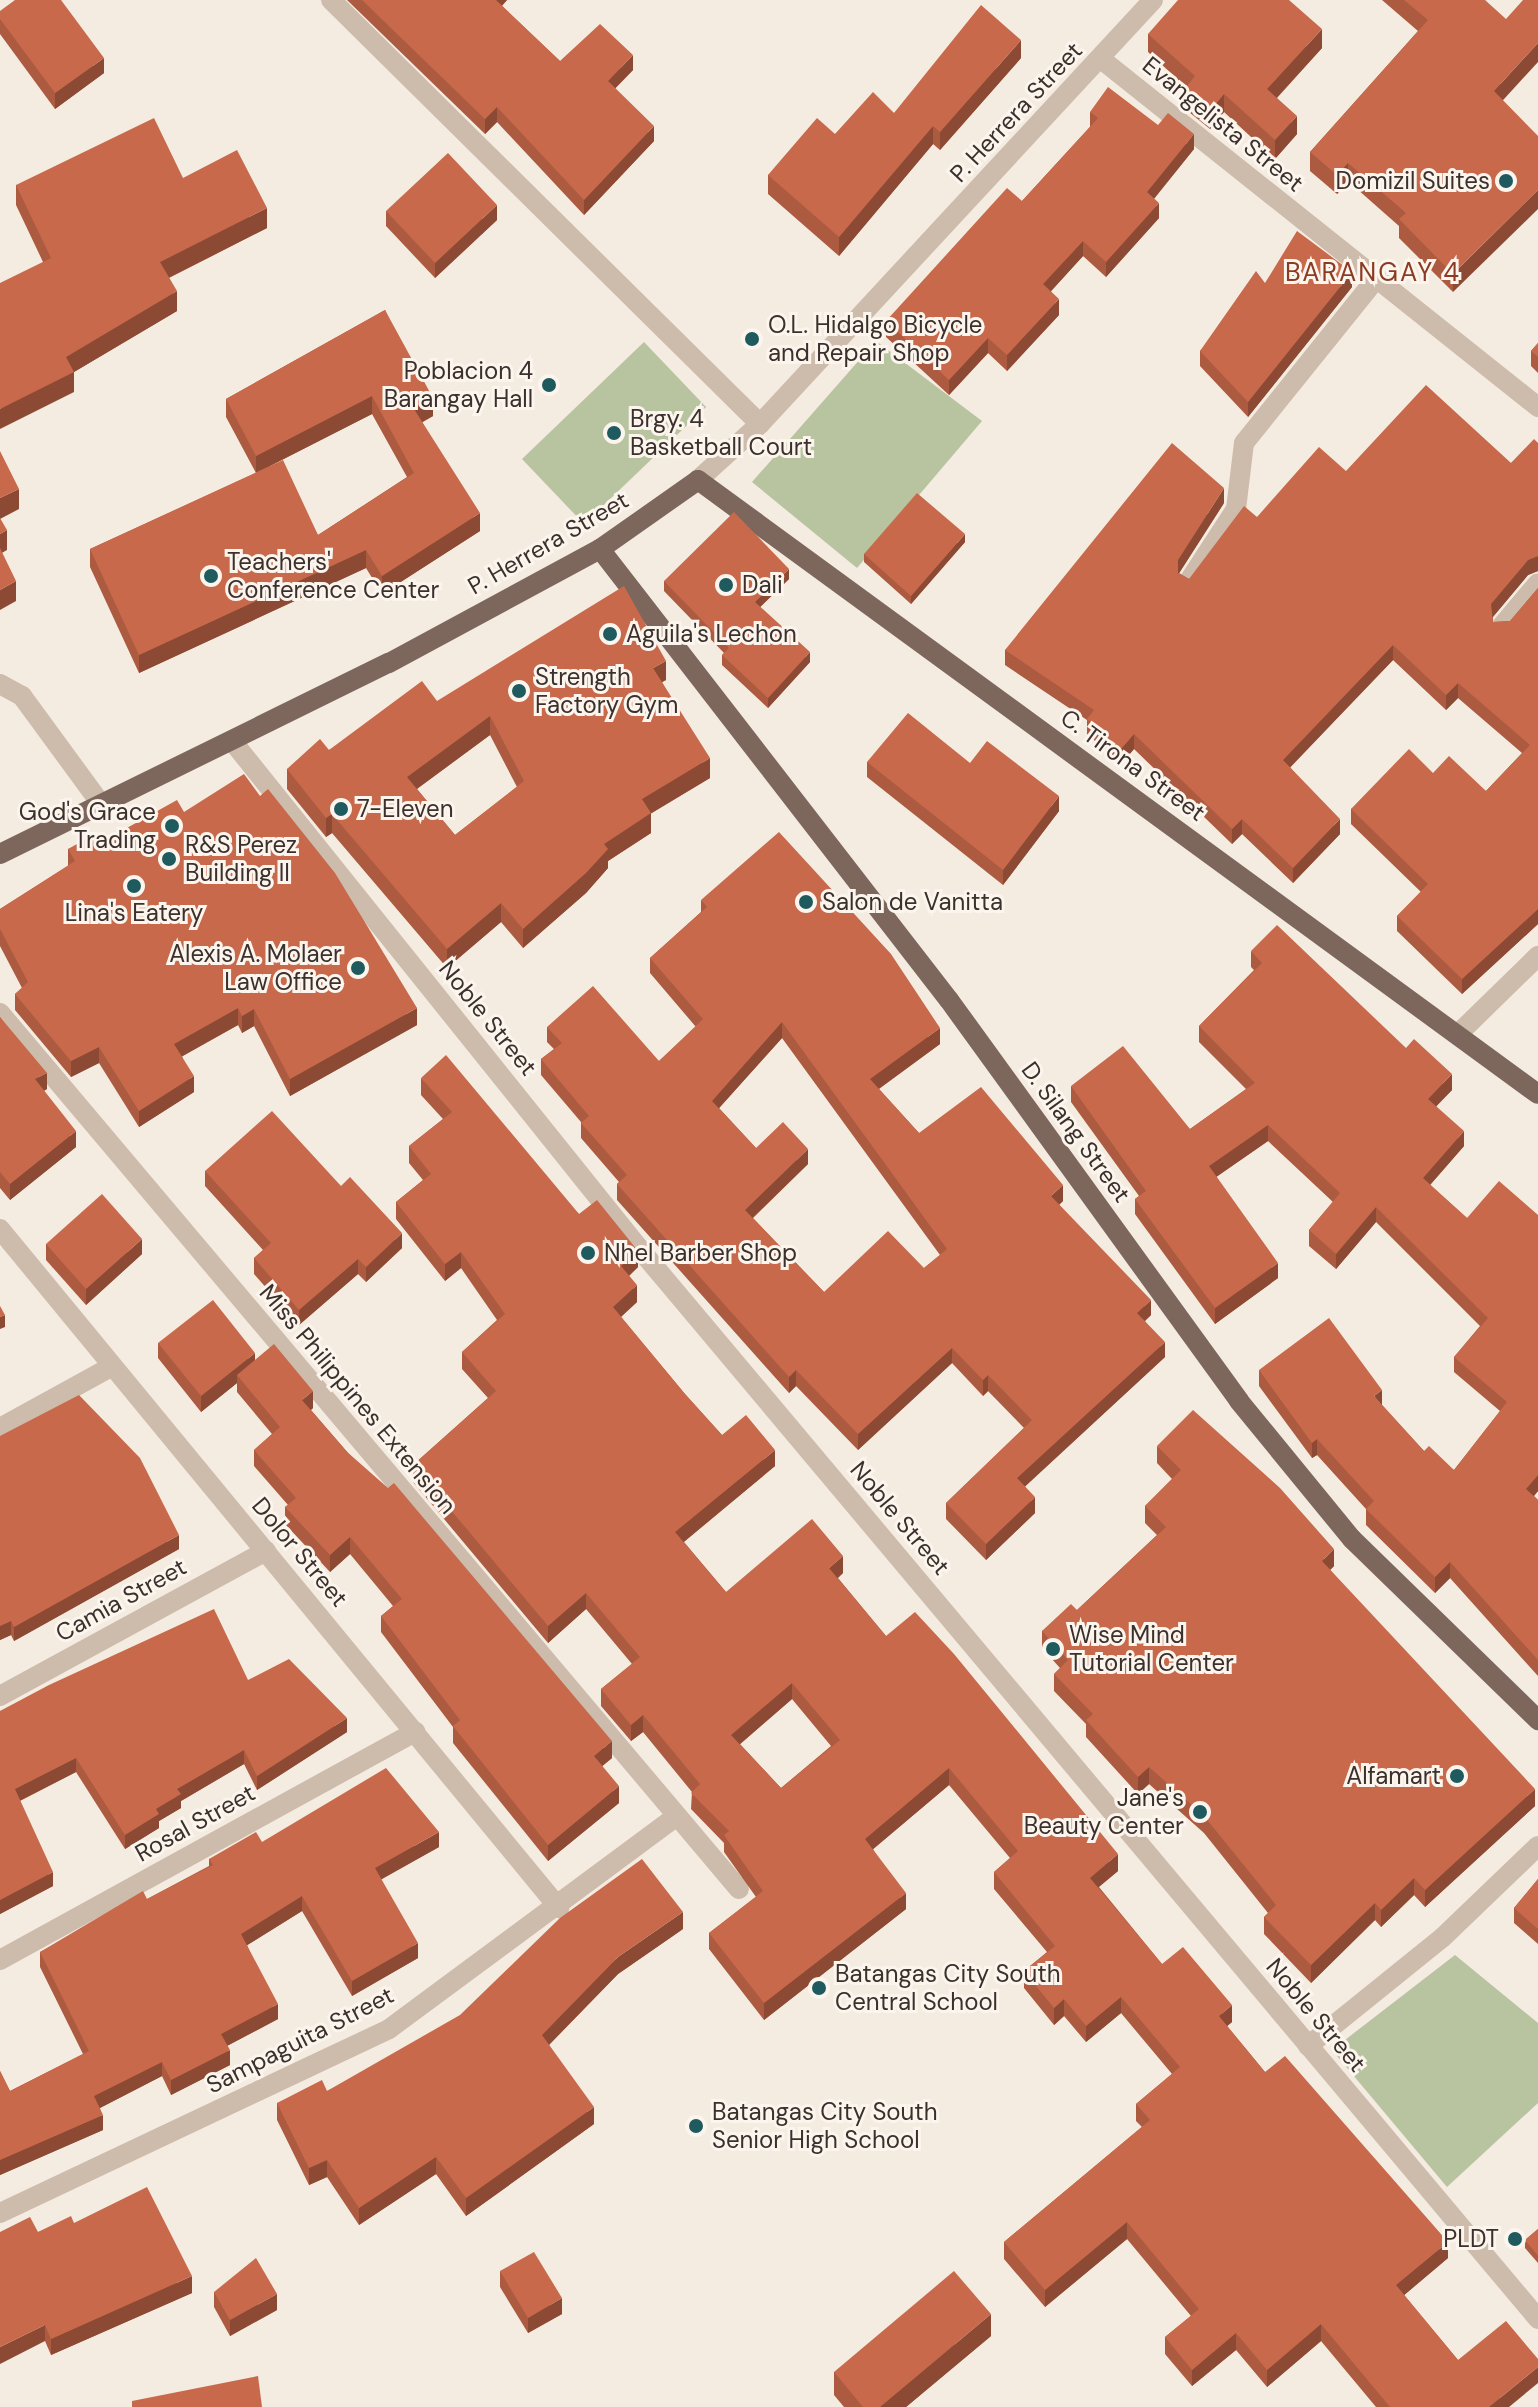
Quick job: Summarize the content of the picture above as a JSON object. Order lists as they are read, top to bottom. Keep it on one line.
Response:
{"streets":{"main road":["P. Herrera Street","C. Tirona Street","D. Silang Street"],"street":["Evangelista Street","Noble Street","Miss Philippines Extension","Dolor Street","Camia Street","Rosal Street","Sampaguita Street"]},"crossings":[["P. Herrera Street","Evangelista Street"],["P. Herrera Street","C. Tirona Street"],["P. Herrera Street","Noble Street"],["P. Herrera Street","D. Silang Street"],["Miss Philippines Extension","Sampaguita Street"],["Dolor Street","Camia Street"],["Dolor Street","Rosal Street"],["Dolor Street","Sampaguita Street"]],"districts":["BARANGAY 4"],"places":["Domizil Suites","O.L. Hidalgo Bicycle and Repair Shop","Poblacion 4 Barangay Hall","Brgy. 4 Basketball Court","Teachers' Conference Center","Dali","Aguila's Lechon","Strength Factory Gym","7-Eleven","God's Grace Trading","R&S Perez Building II","Lina's Eatery","Salon de Vanitta","Alexis A. Molaer Law Office","Nhel Barber Shop","Wise Mind Tutorial Center","Alfamart","Jane's Beauty Center","Batangas City South Central School","Batangas City South Senior High School","PLDT"]}
